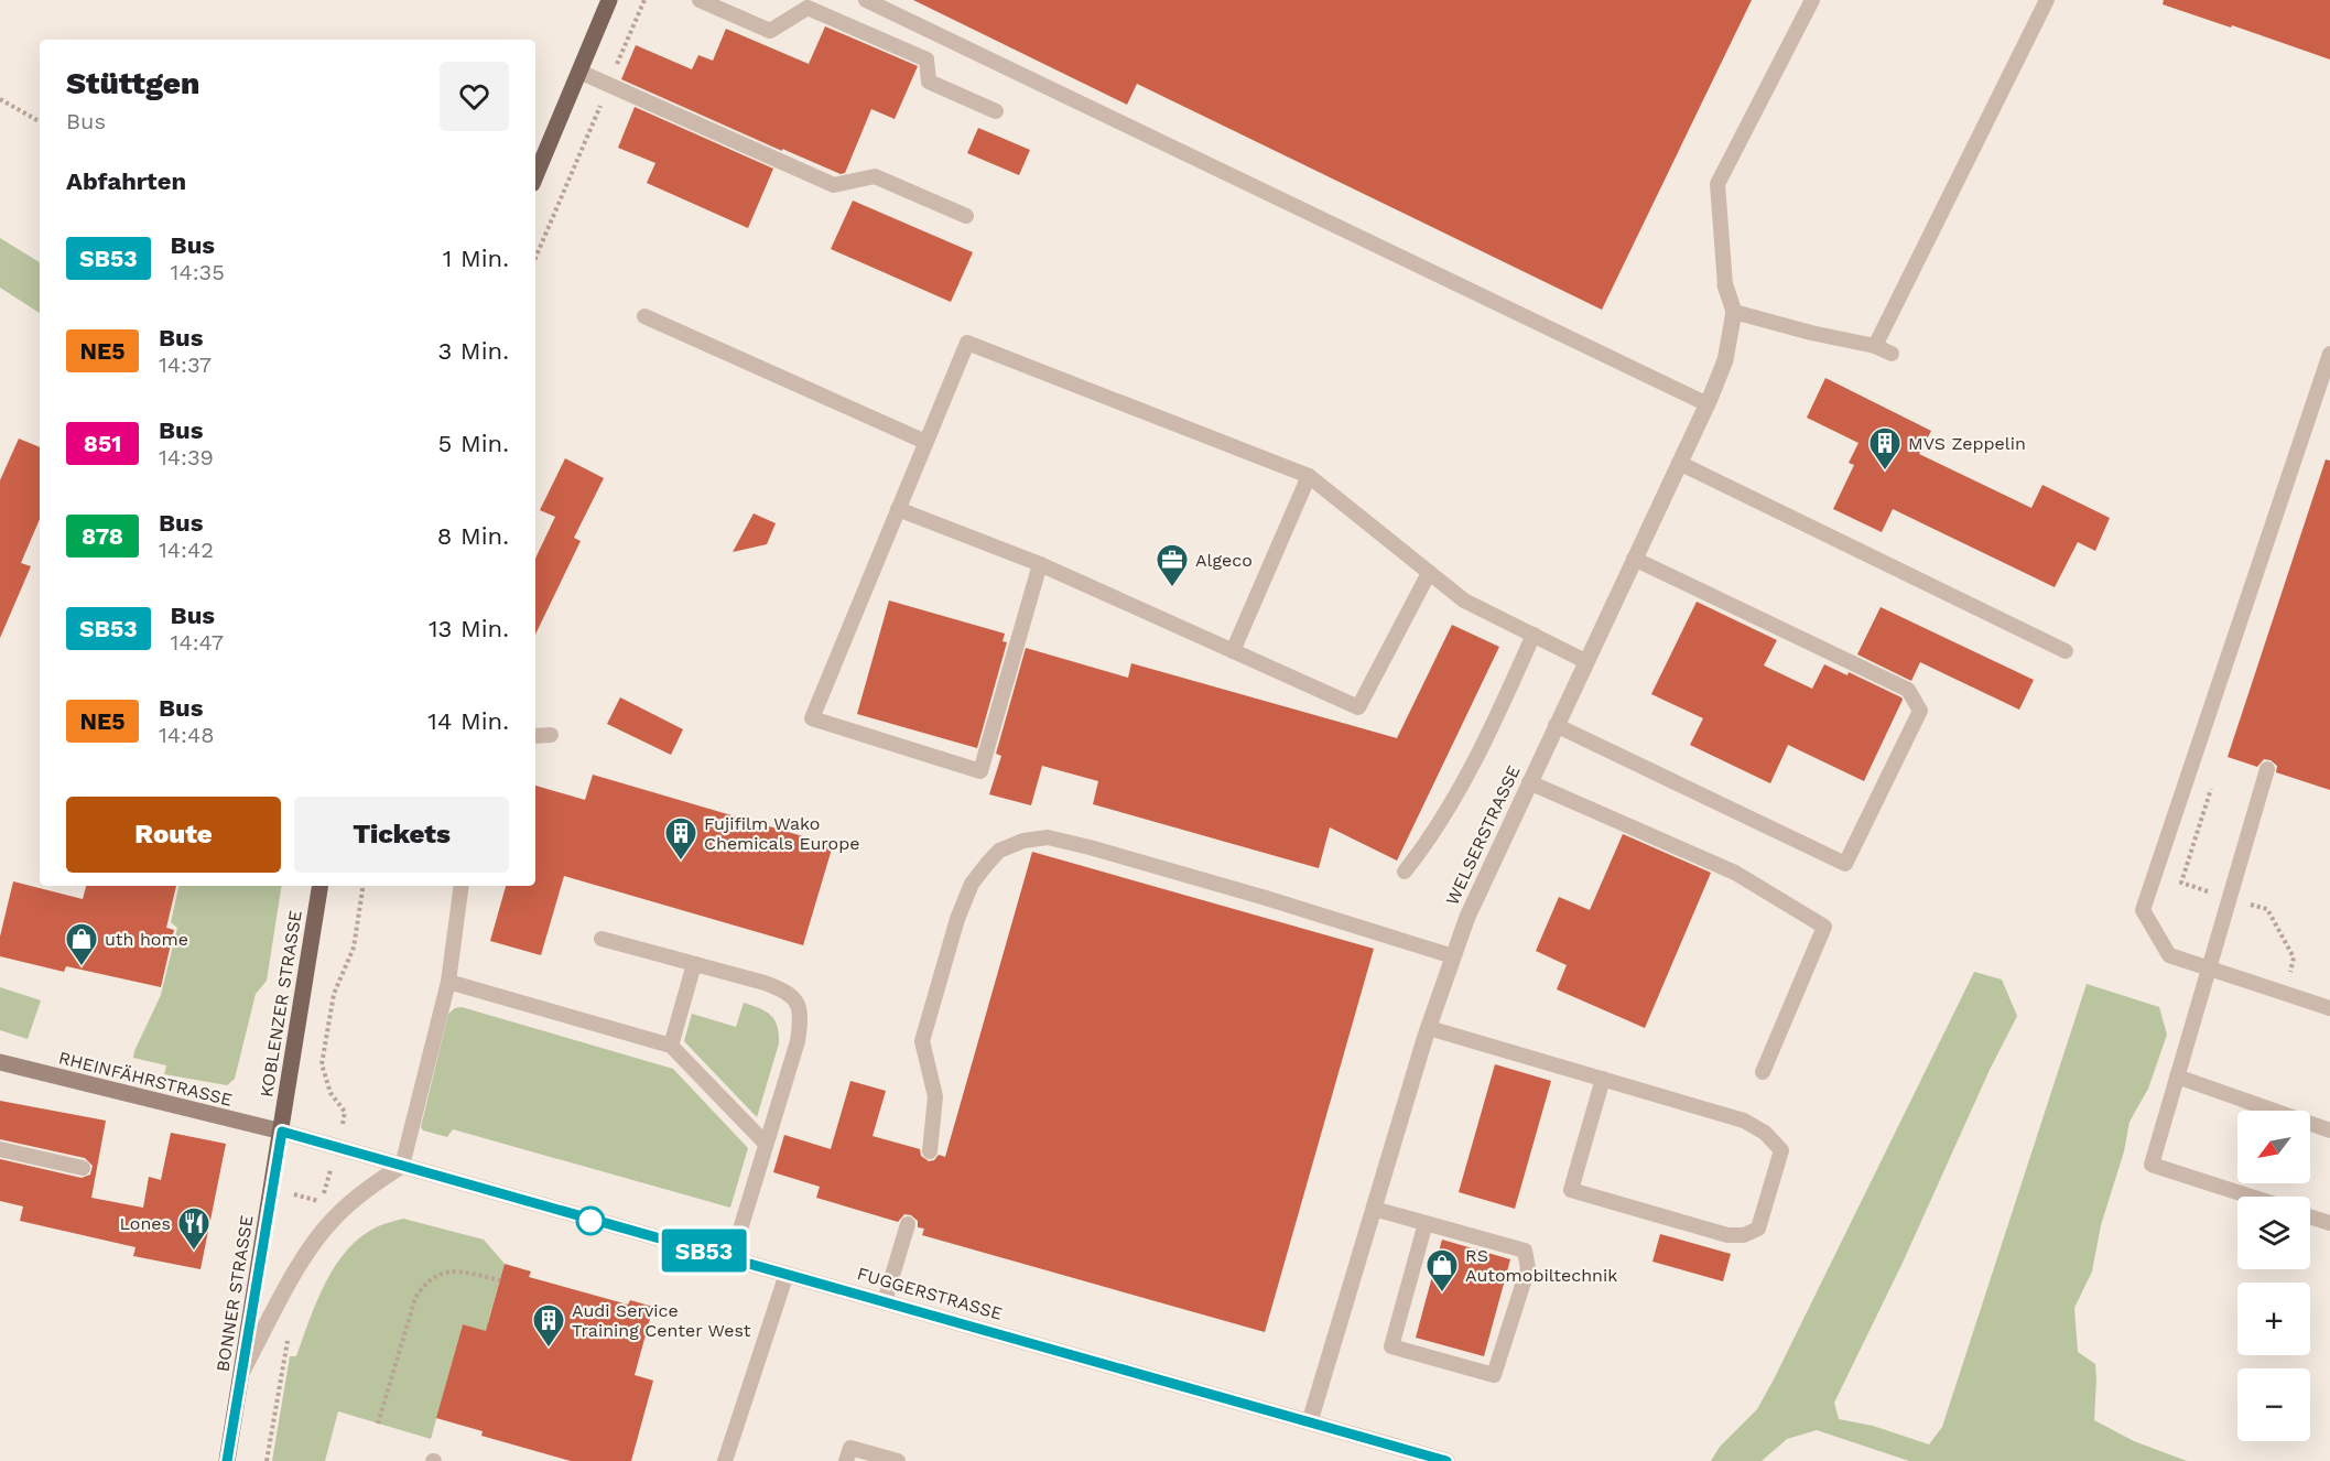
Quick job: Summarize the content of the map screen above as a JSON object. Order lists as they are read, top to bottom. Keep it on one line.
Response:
{"streets":{"main road":["KOBLENZER STRASSE","BONNER STRASSE"],"street":["WELSERSTRASSE","RHEINFÄHRSTRASSE","FUGGERSTRASSE"]},"crossings":[["WELSERSTRASSE","FUGGERSTRASSE"],["KOBLENZER STRASSE","RHEINFÄHRSTRASSE"],["KOBLENZER STRASSE","BONNER STRASSE"],["KOBLENZER STRASSE","FUGGERSTRASSE"],["RHEINFÄHRSTRASSE","BONNER STRASSE"],["RHEINFÄHRSTRASSE","FUGGERSTRASSE"],["BONNER STRASSE","FUGGERSTRASSE"]],"places":{"building":["MVS Zeppelin","Fujifilm Wako Chemicals Europe","Audi Service Training Center West"],"office":["Algeco"],"shop":["uth home","RS Automobiltechnik"],"restaurant":["Lones"]},"lines":["bus line SB53"],"north":"bottom left","page":{"on_map":"SB53","heading":[["Stüttgen","Bus"],"Abfahrten"],"list":[{"mark":"SB53","name":"Bus","note":"14:35","value":"1 Min."},{"mark":"NE5","name":"Bus","note":"14:37","value":"3 Min."},{"mark":"851","name":"Bus","note":"14:39","value":"5 Min."},{"mark":"878","name":"Bus","note":"14:42","value":"8 Min."},{"mark":"SB53","name":"Bus","note":"14:47","value":"13 Min."},{"mark":"NE5","name":"Bus","note":"14:48","value":"14 Min."}],"buttons":["Route","Tickets"],"map_buttons":["+","−"]}}
